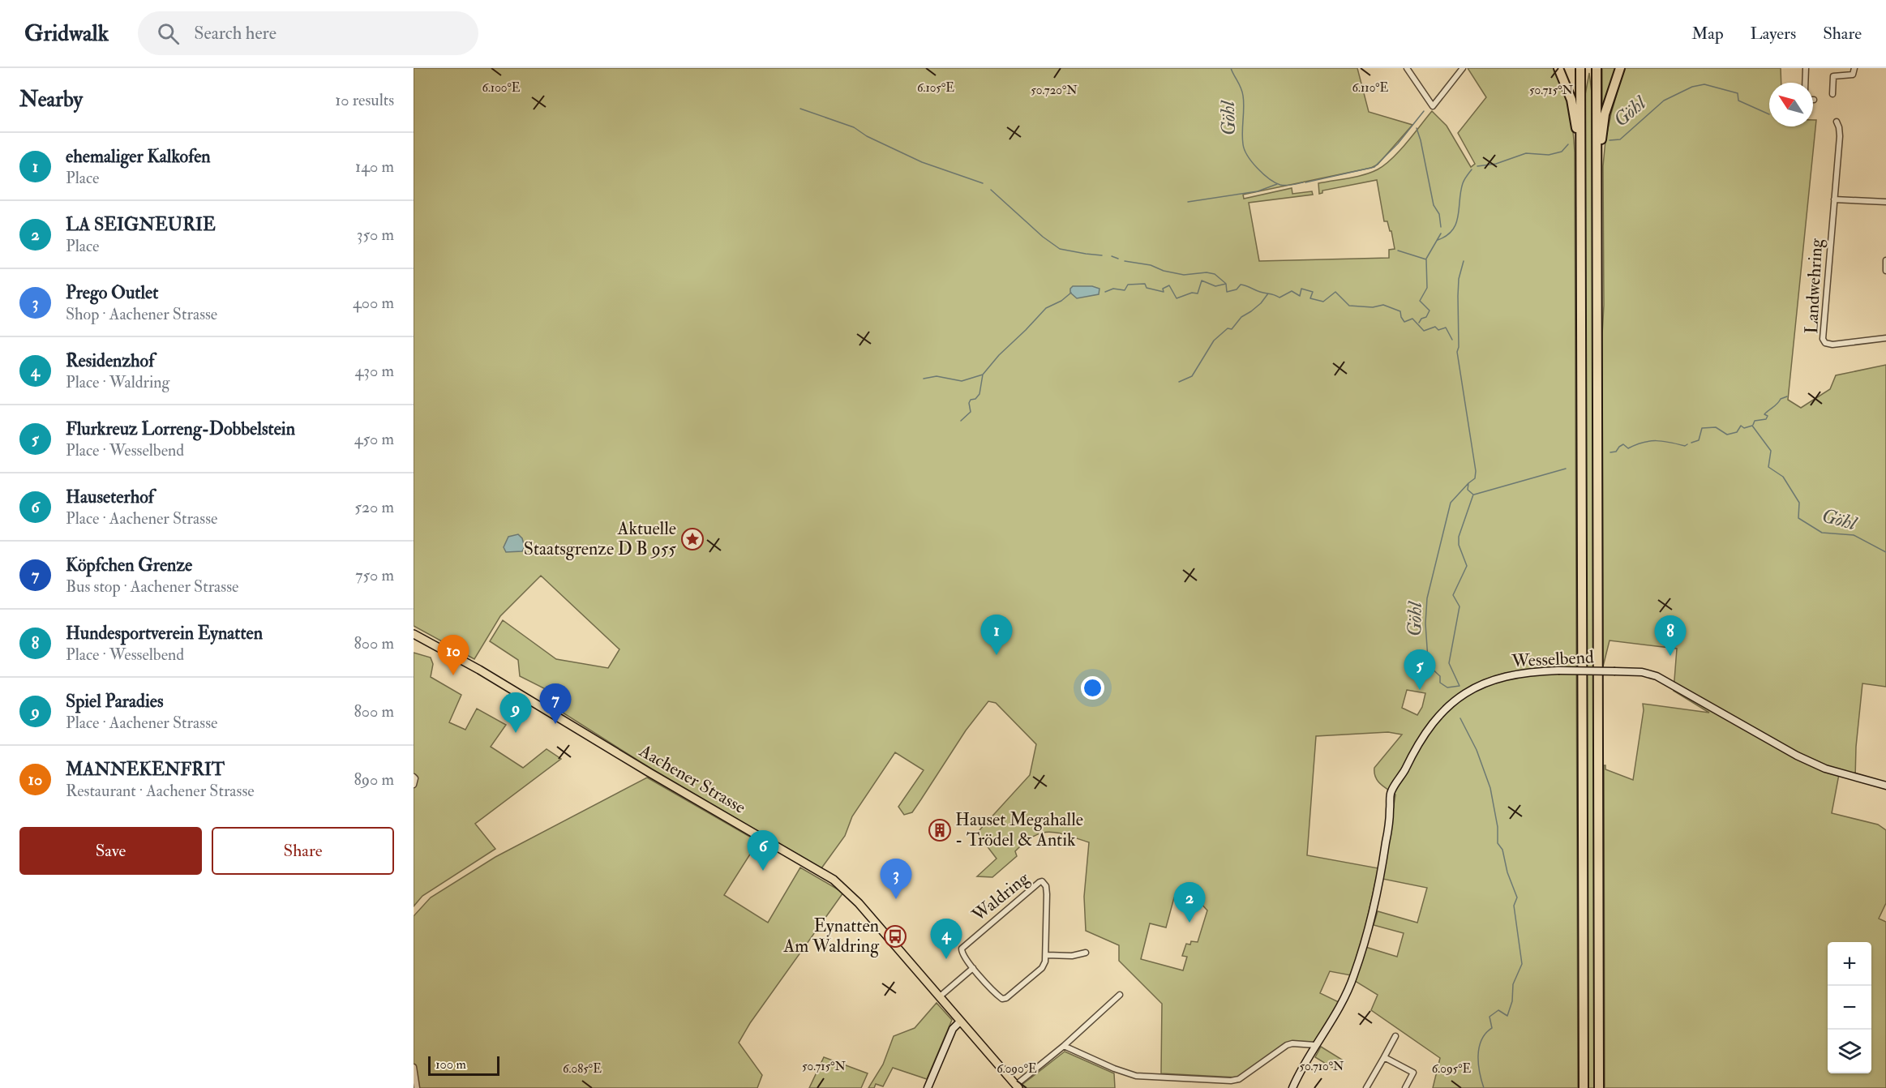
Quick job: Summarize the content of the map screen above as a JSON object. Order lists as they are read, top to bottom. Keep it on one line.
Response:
{"streets":{"main road":["Aachener Strasse"],"street":["Landwehring","Wesselbend","Waldring"]},"water":["Göhl"],"places":{"place":["Aktuelle Staatsgrenze D B 955"],"building":["Hauset Megahalle - Trödel & Antik"],"bus stop":["Eynatten Am Waldring"]},"scale_bar":"100 m","north":"top left","page":{"header":"Gridwalk","search":"Search here","nav":["Map","Layers","Share"],"heading":["Nearby","10 results"],"list":[{"mark":"1","name":"ehemaliger Kalkofen","note":"Place","value":"140 m"},{"mark":"2","name":"LA SEIGNEURIE","note":"Place","value":"350 m"},{"mark":"3","name":"Prego Outlet","note":"Shop · Aachener Strasse","value":"400 m"},{"mark":"4","name":"Residenzhof","note":"Place · Waldring","value":"430 m"},{"mark":"5","name":"Flurkreuz Lorreng-Dobbelstein","note":"Place · Wesselbend","value":"450 m"},{"mark":"6","name":"Hauseterhof","note":"Place · Aachener Strasse","value":"520 m"},{"mark":"7","name":"Köpfchen Grenze","note":"Bus stop · Aachener Strasse","value":"750 m"},{"mark":"8","name":"Hundesportverein Eynatten","note":"Place · Wesselbend","value":"800 m"},{"mark":"9","name":"Spiel Paradies","note":"Place · Aachener Strasse","value":"800 m"},{"mark":"10","name":"MANNEKENFRIT","note":"Restaurant · Aachener Strasse","value":"890 m"}],"pins":["1","8","10","5","7","9","6","3","2","4"],"buttons":["Save","Share"],"map_buttons":["+","−"],"scale":"100 m"},"coordinates":["6.100°E","6.105°E","6.110°E","50.720°N","50.715°N","50.710°N","6.085°E","6.090°E","6.095°E"]}
